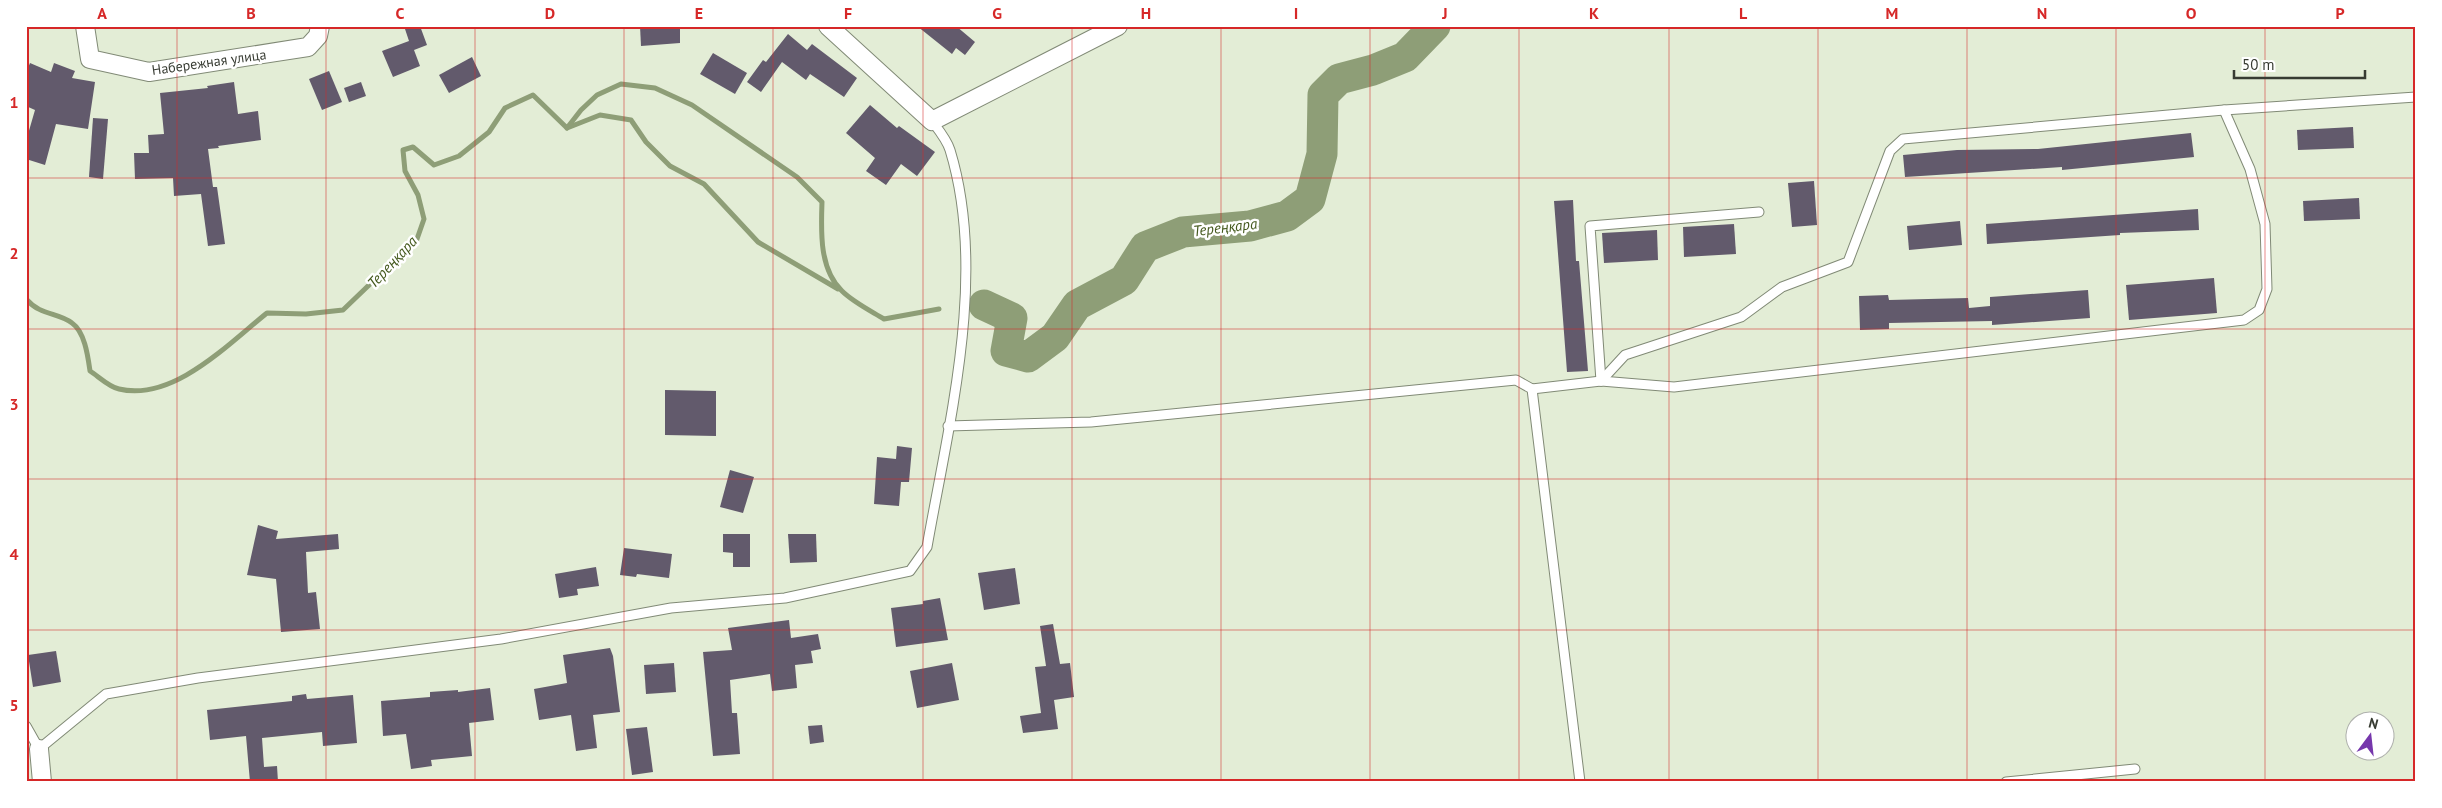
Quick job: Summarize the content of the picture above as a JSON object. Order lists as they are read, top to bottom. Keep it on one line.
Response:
{"streets":{"street":["Набережная улица"]},"water":["Тереңқара"],"scale_bar":"50 m","north":"top","grid":{"columns":["A","B","C","D","E","F","G","H","I","J","K","L","M","N","O","P"],"rows":["1","2","3","4","5"]}}
